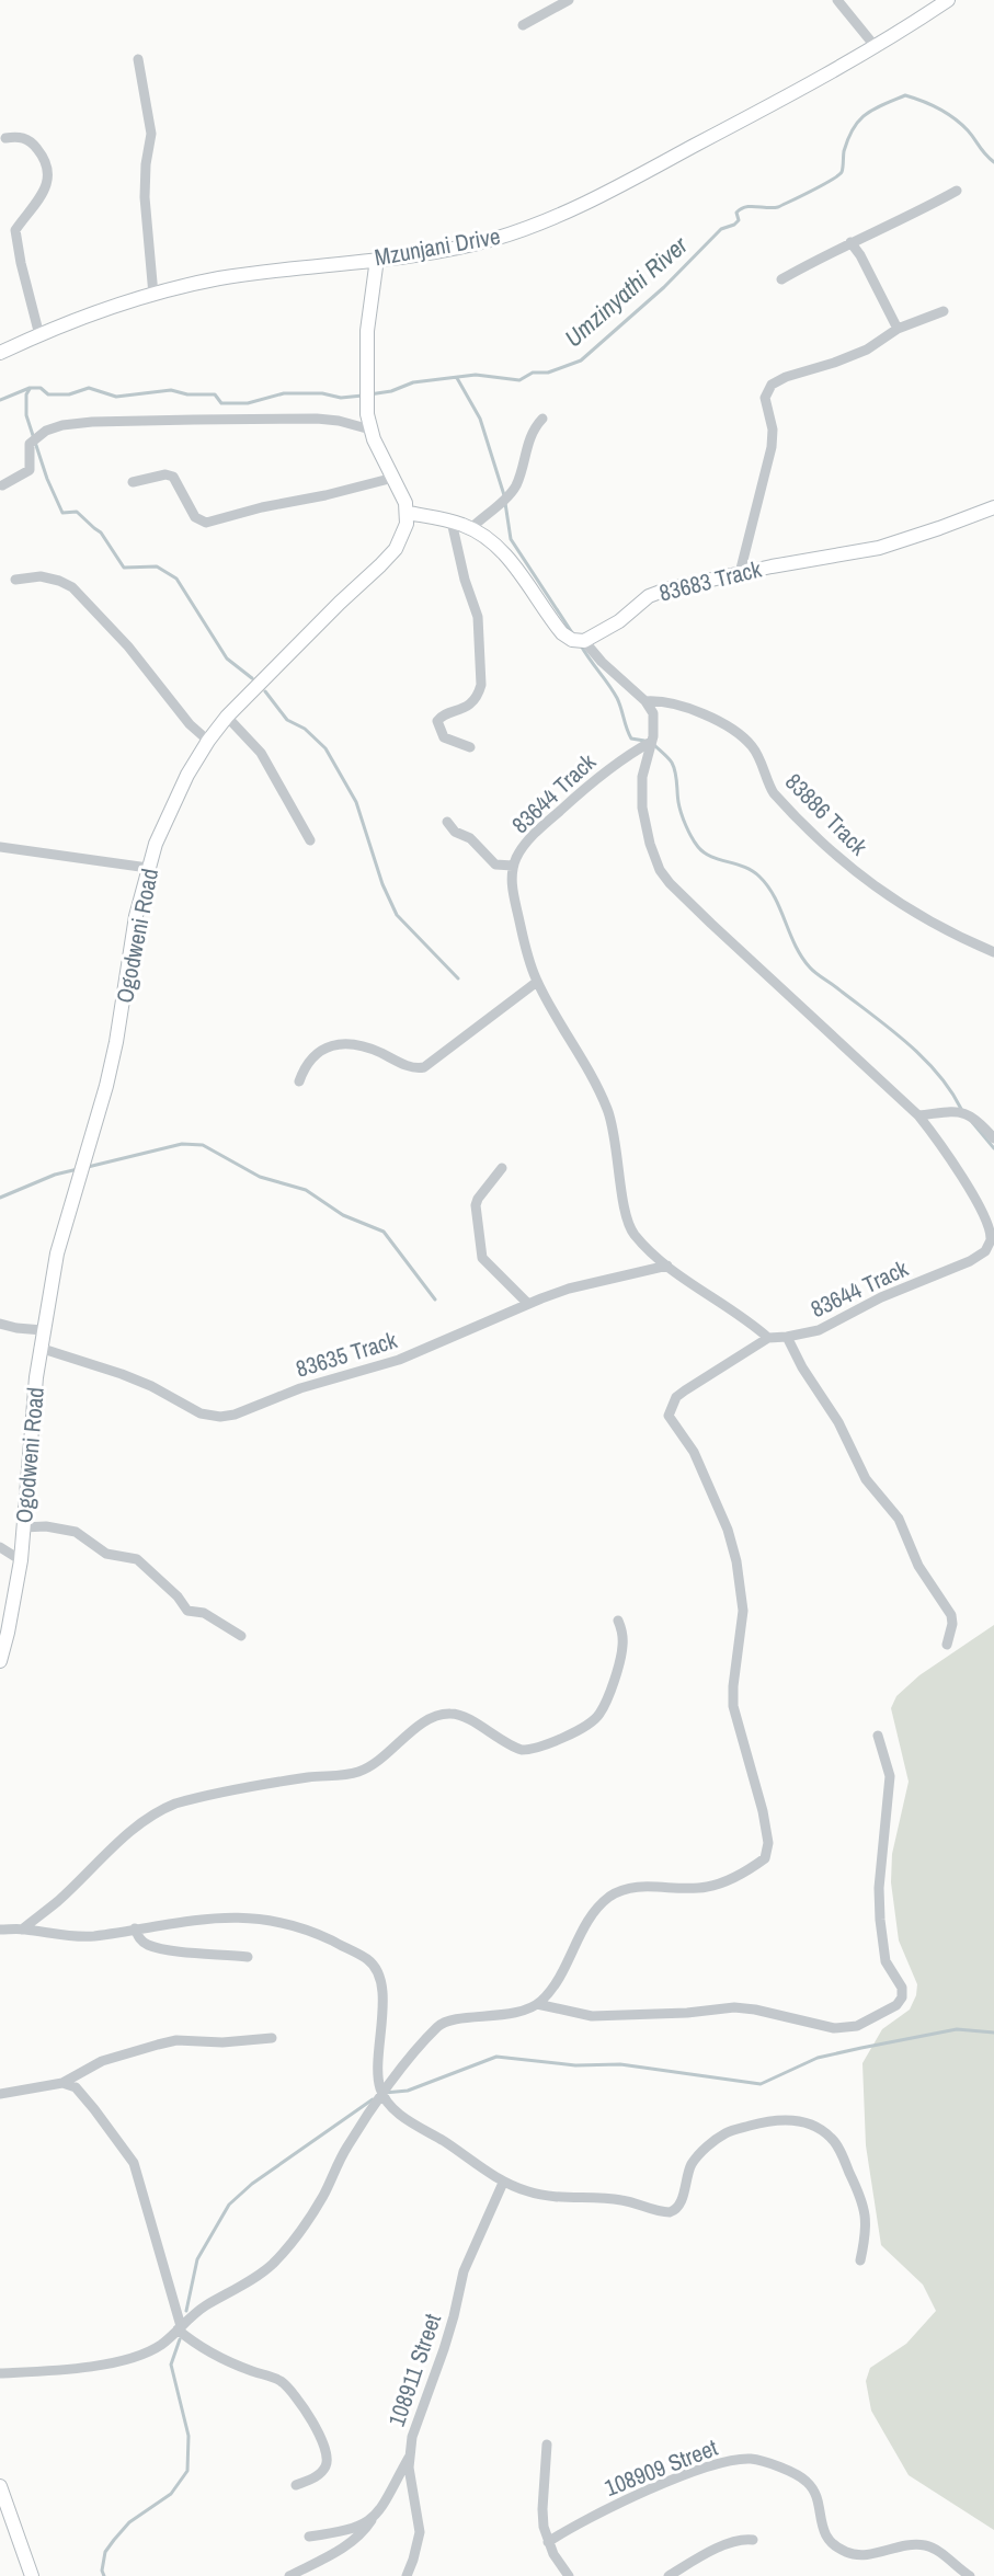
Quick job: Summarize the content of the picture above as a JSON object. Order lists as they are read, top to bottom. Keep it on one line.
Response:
{"streets":{"street":["Mzunjani Drive","83683 Track","83644 Track","83886 Track","Ogodweni Road","83635 Track","108911 Street","108909 Street"]},"crossings":[["83644 Track","83886 Track"],["83644 Track","83635 Track"],["Ogodweni Road","83635 Track"]],"water":["Umzinyathi River"]}
